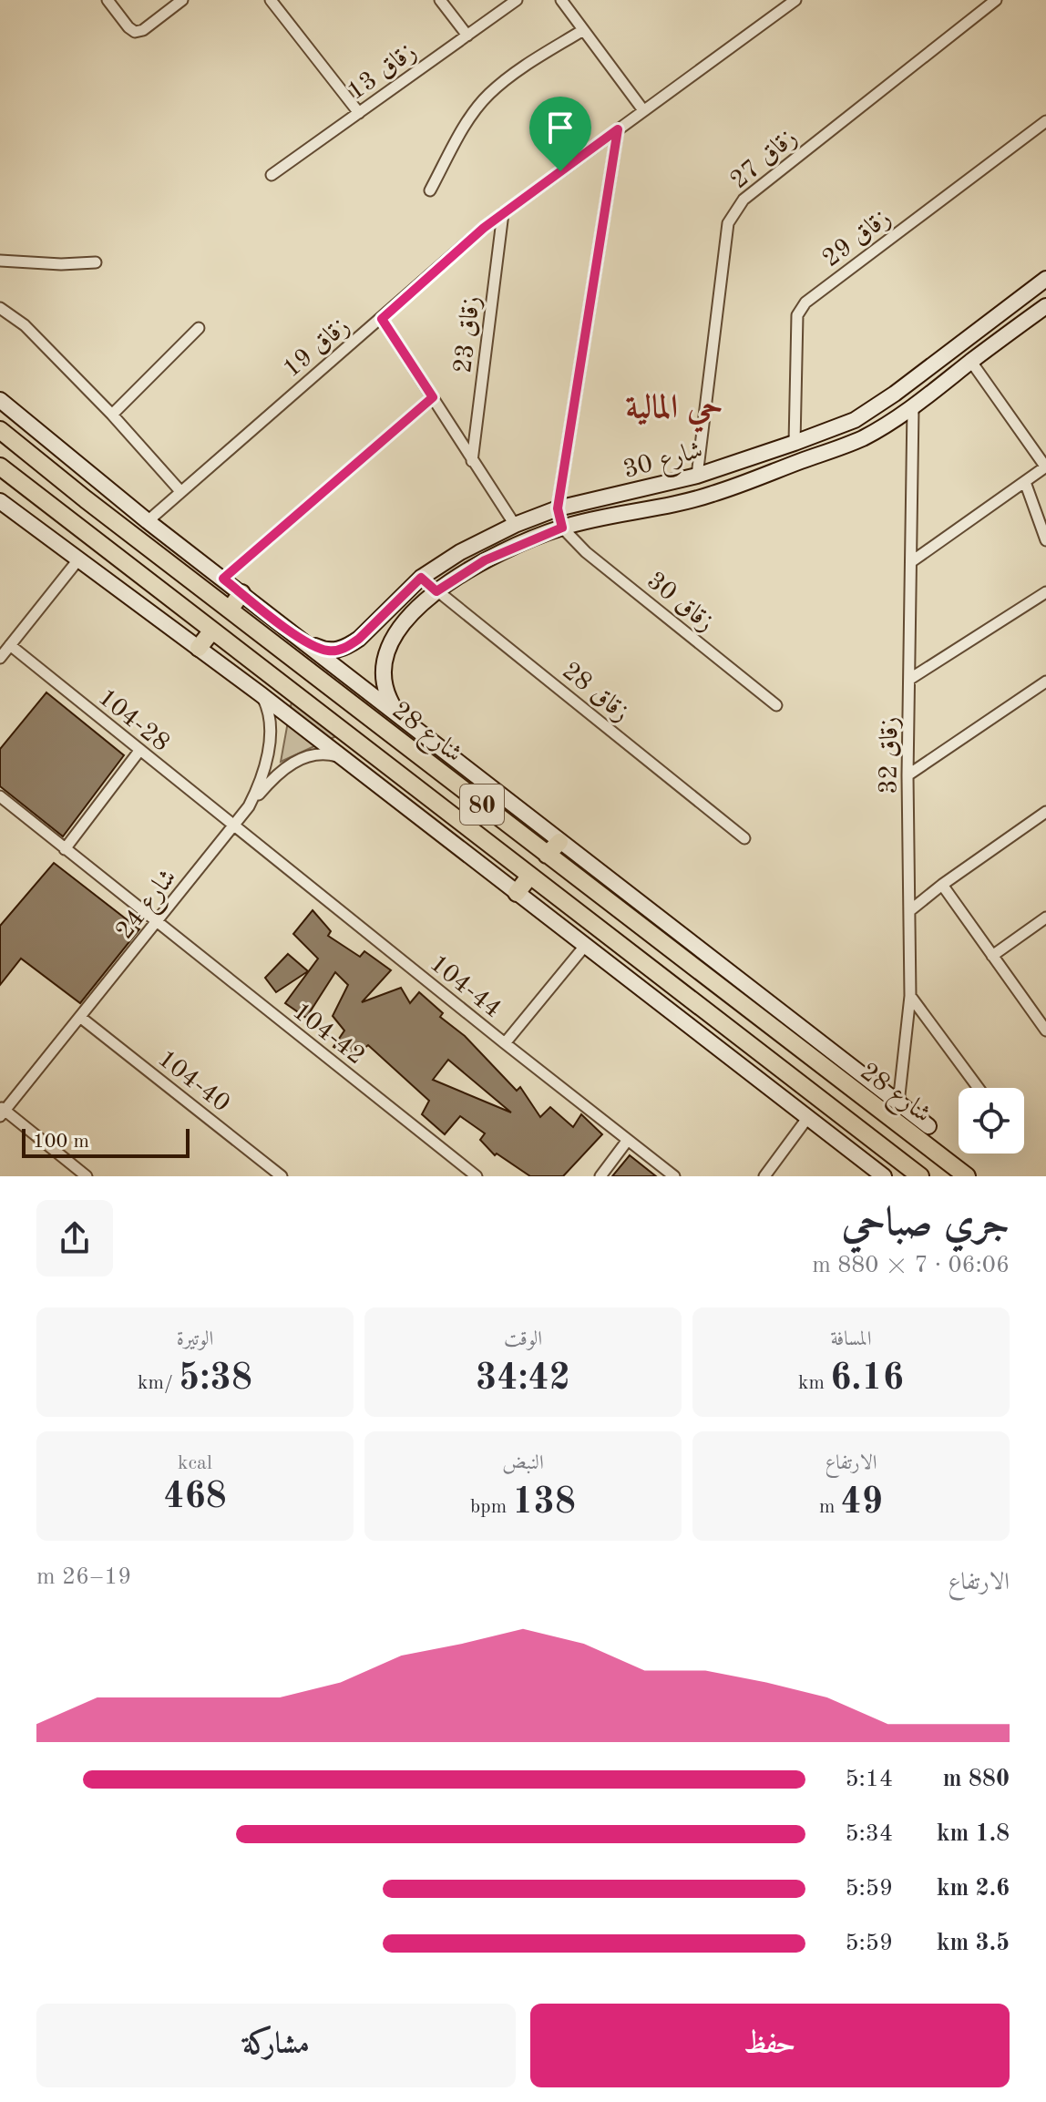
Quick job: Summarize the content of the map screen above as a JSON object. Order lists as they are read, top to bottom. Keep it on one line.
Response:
{"streets":{"highway":["شارع 28","80"],"main road":["شارع 30"],"street":["زقاق 13","زقاق 27","زقاق 29","زقاق 23","زقاق 19","زقاق 30","زقاق 28","104-28","زقاق 32","شارع 24","104-44","104-42","104-40"]},"crossings":[["زقاق 27","شارع 30"],["زقاق 29","شارع 30"],["زقاق 23","زقاق 19"],["شارع 30","زقاق 30"],["شارع 30","زقاق 28"],["شارع 30","زقاق 32"],["104-28","شارع 24"],["104-28","104-44"],["شارع 24","104-44"],["شارع 24","104-42"],["شارع 24","104-40"]],"districts":["حي المالية"],"scale_bar":"100 m","page":{"scale":"100 m","heading":["جري صباحي","06:06 · 7 × 880 m"],"stats":[["المسافة","6.16 km"],["الوقت","34:42"],["الوتيرة","5:38 /km"],["الارتفاع","49 m"],["النبض","138 bpm"],["kcal","468"]],"chart":["الارتفاع","19–26 m"],"list":[{"name":"880 m","note":"5:14"},{"name":"1.8 km","note":"5:34"},{"name":"2.6 km","note":"5:59"},{"name":"3.5 km","note":"5:59"}],"buttons":["حفظ","مشاركة"]}}
